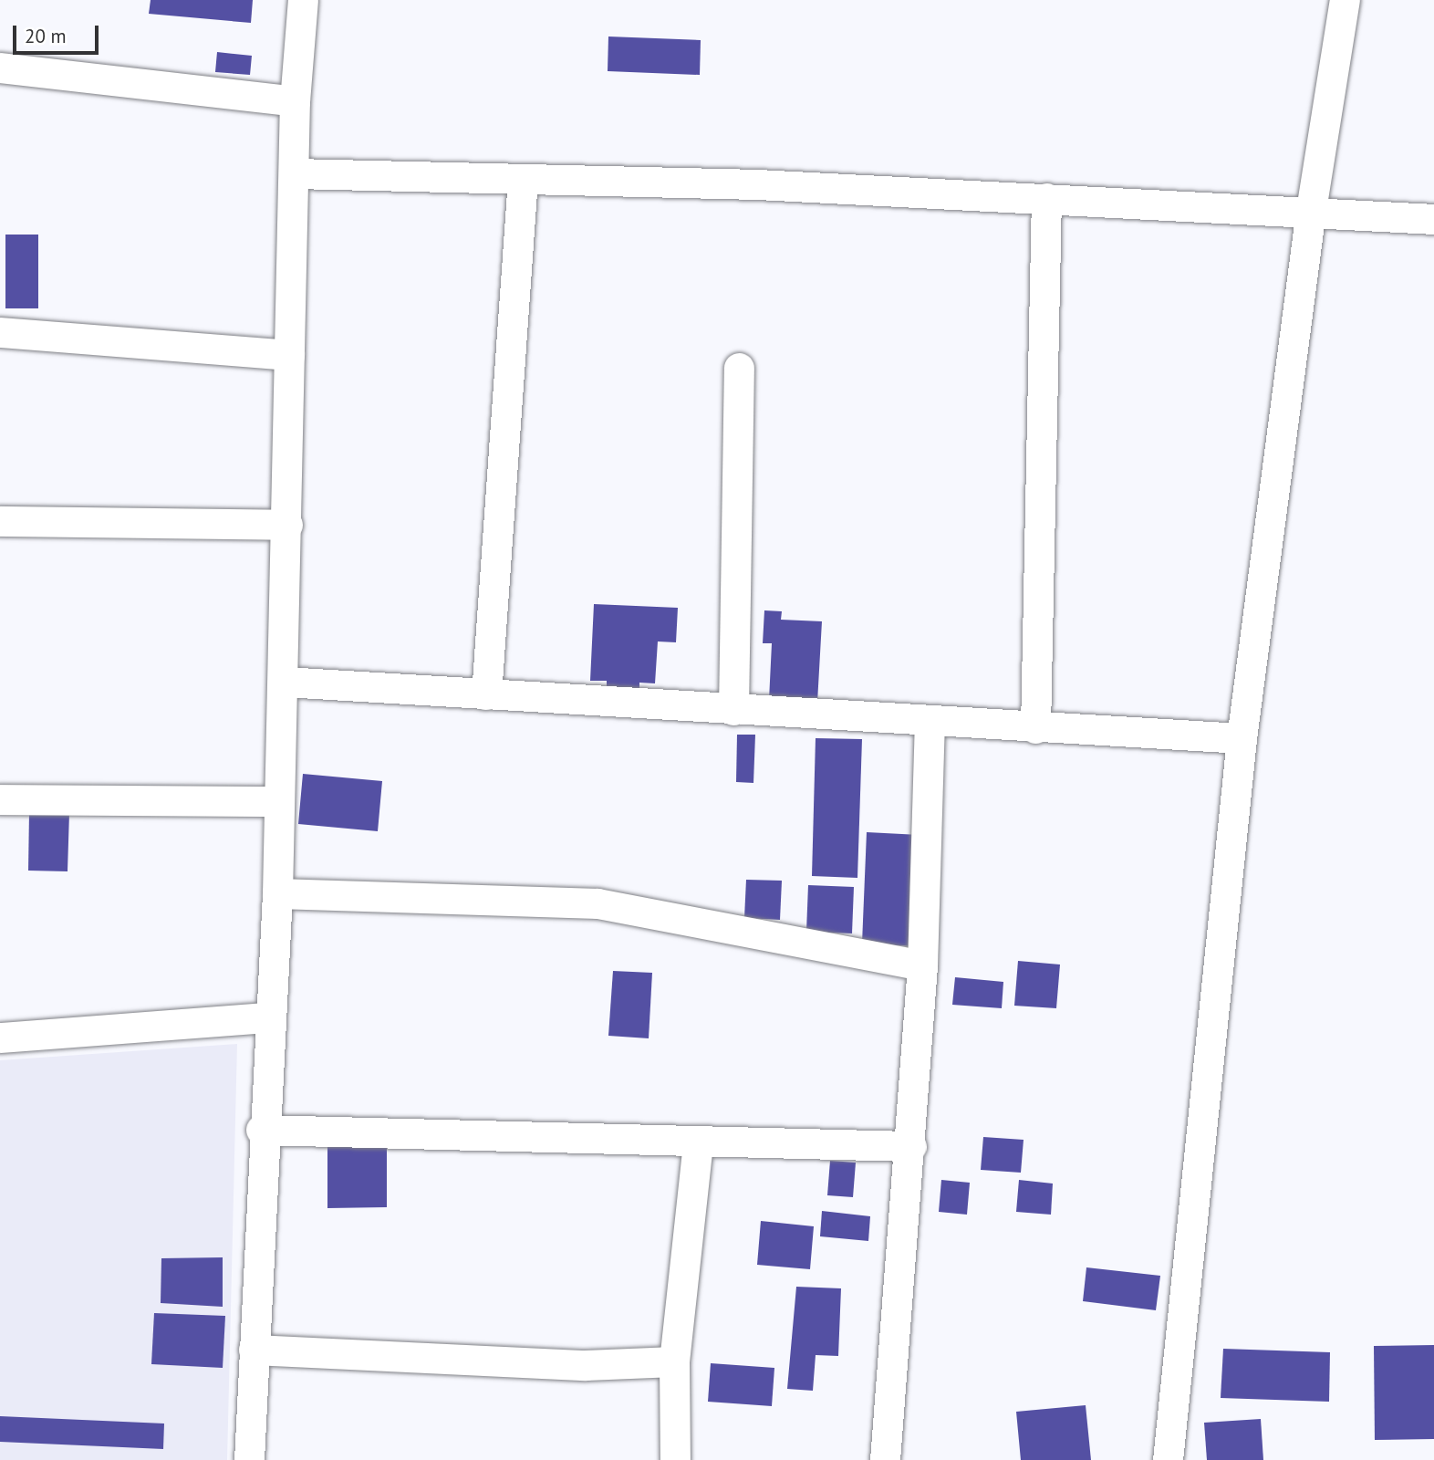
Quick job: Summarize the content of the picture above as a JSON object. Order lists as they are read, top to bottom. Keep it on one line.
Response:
{"scale_bar":"20 m"}
